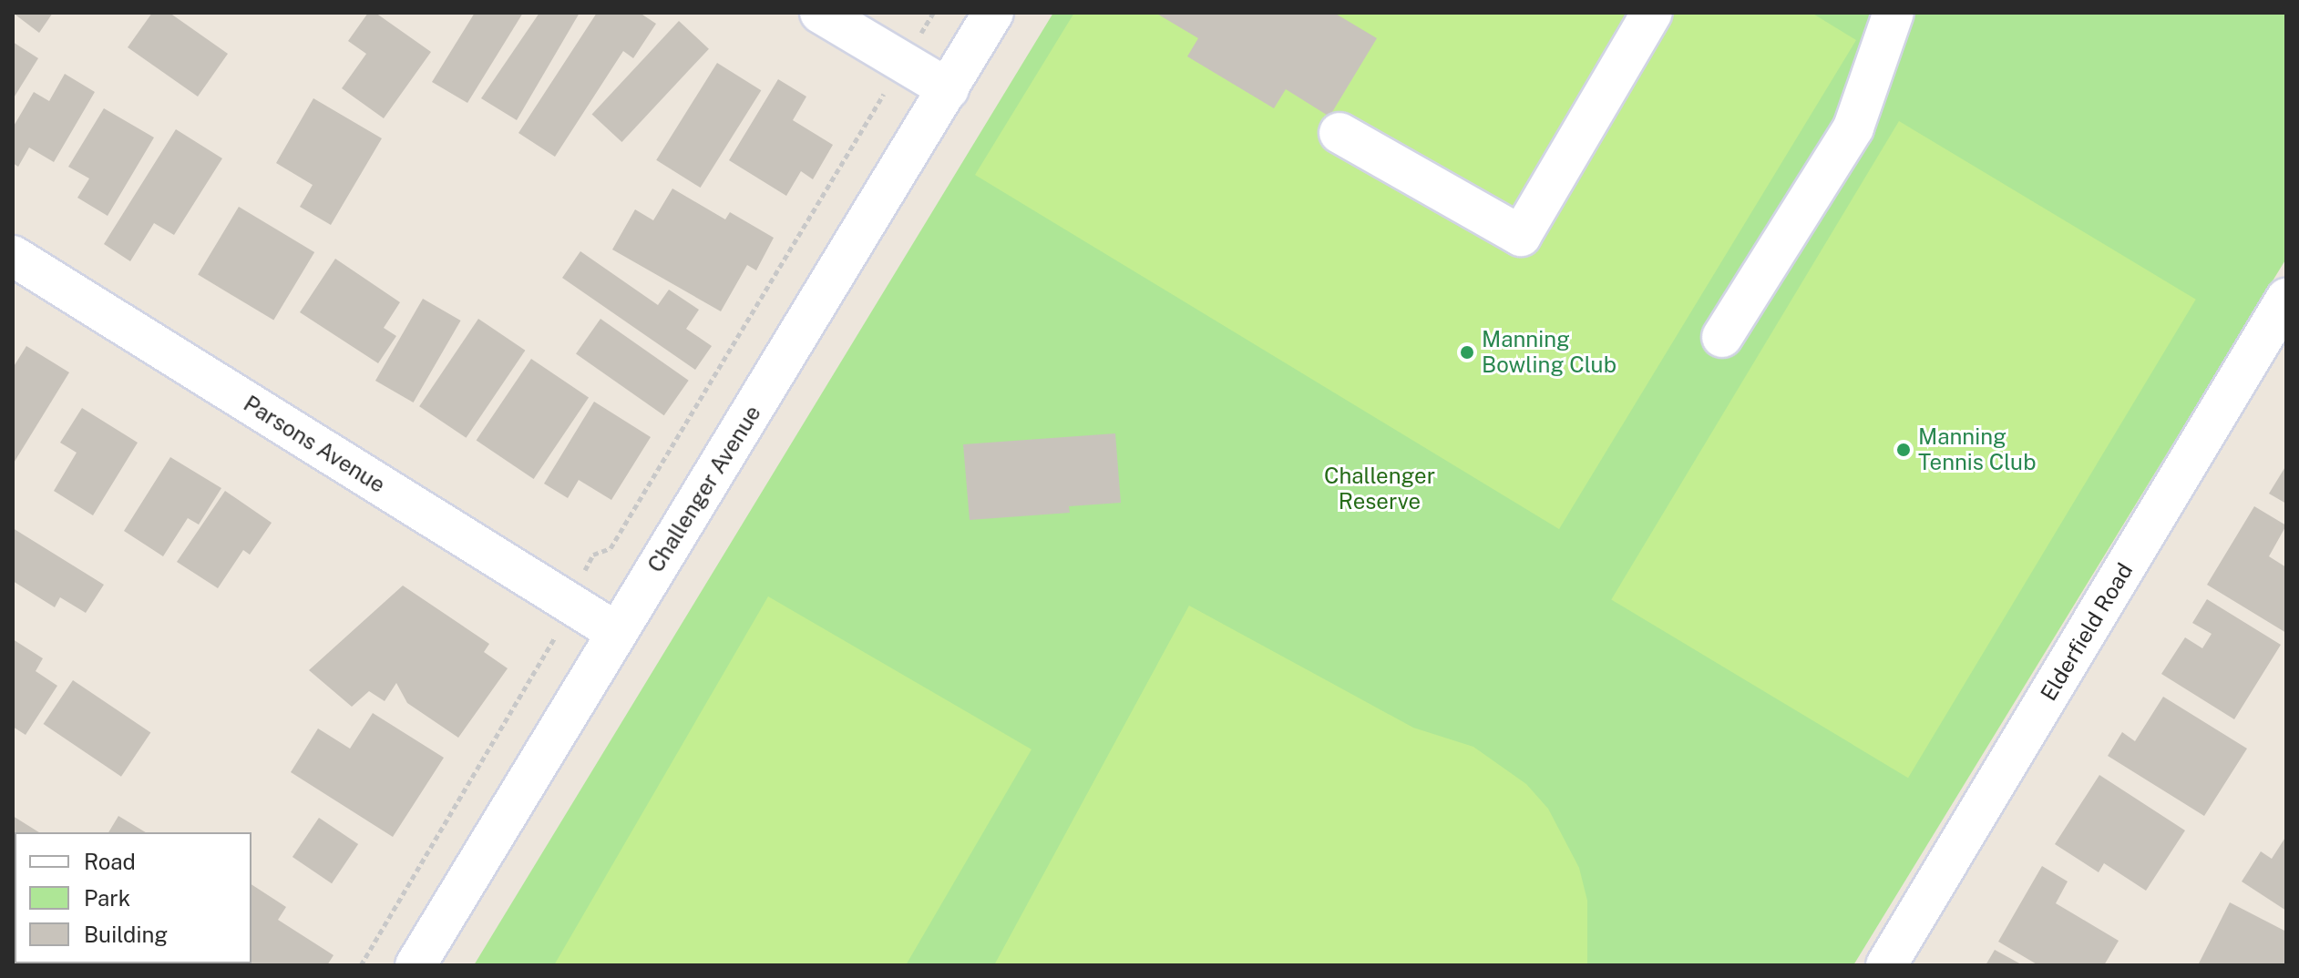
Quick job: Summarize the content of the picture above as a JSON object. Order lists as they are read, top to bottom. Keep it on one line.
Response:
{"streets":{"street":["Parsons Avenue","Challenger Avenue","Elderfield Road"]},"crossings":[["Parsons Avenue","Challenger Avenue"]],"parks":["Challenger Reserve"],"places":["Manning Bowling Club","Manning Tennis Club"],"legend":["Road","Park","Building"]}
